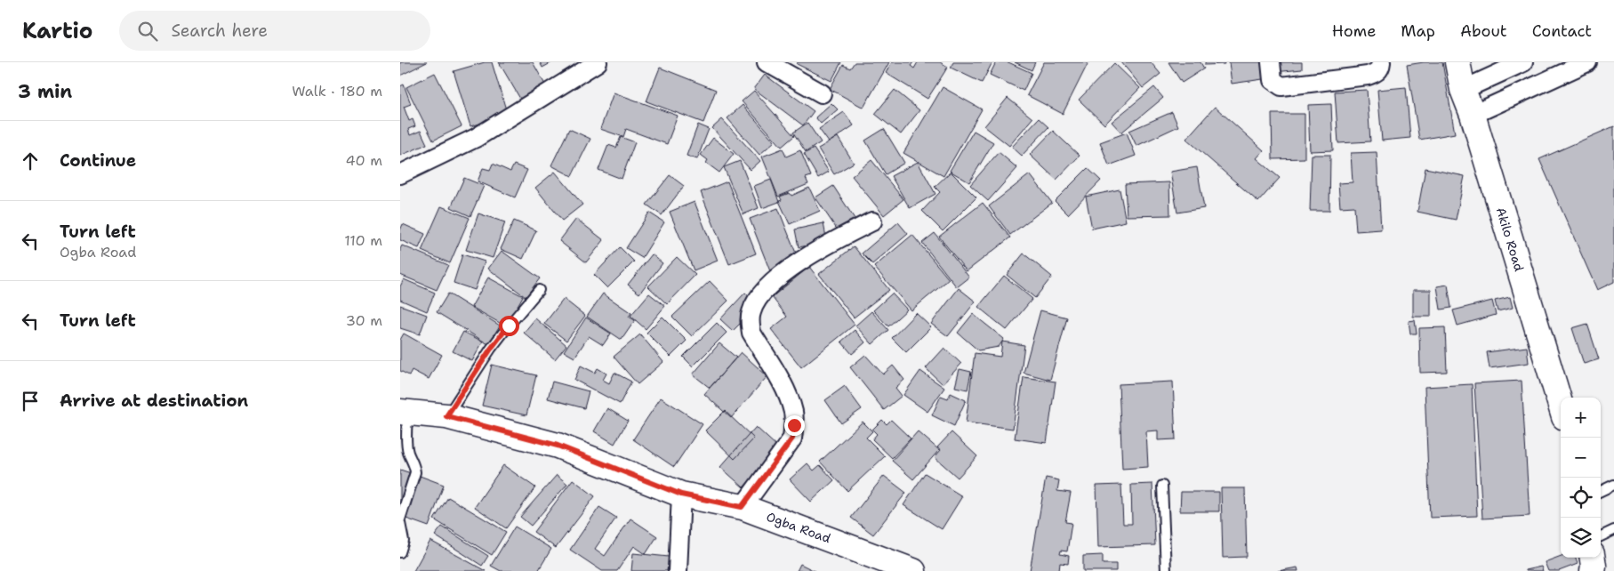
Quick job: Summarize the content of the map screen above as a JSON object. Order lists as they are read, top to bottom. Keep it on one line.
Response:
{"streets":{"main road":["Akilo Road","Ogba Road"]},"page":{"header":"Kartio","search":"Search here","nav":["Home","Map","About","Contact"],"heading":["3 min","Walk · 180 m"],"list":[["Continue","40 m"],["Turn left","Ogba Road","110 m"],["Turn left","30 m"],"Arrive at destination"],"map_buttons":["+","−"]}}
